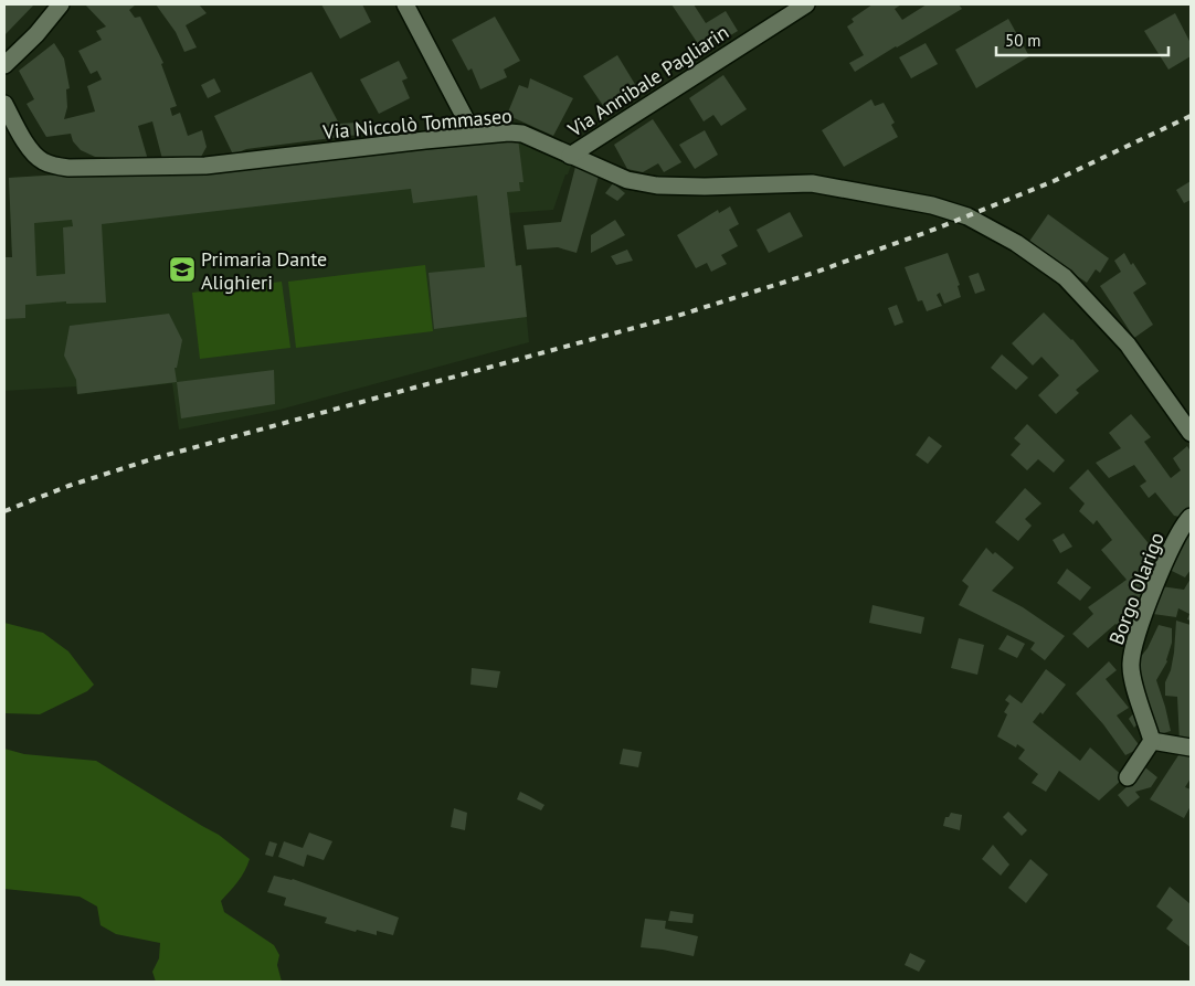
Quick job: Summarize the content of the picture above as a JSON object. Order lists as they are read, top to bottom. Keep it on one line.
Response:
{"streets":{"street":["Via Annibale Pagliarin","Via Niccolò Tommaseo","Borgo Olarigo"]},"crossings":[["Via Annibale Pagliarin","Via Niccolò Tommaseo"]],"places":{"school or university":["Primaria Dante Alighieri"]},"scale_bar":"50 m"}
